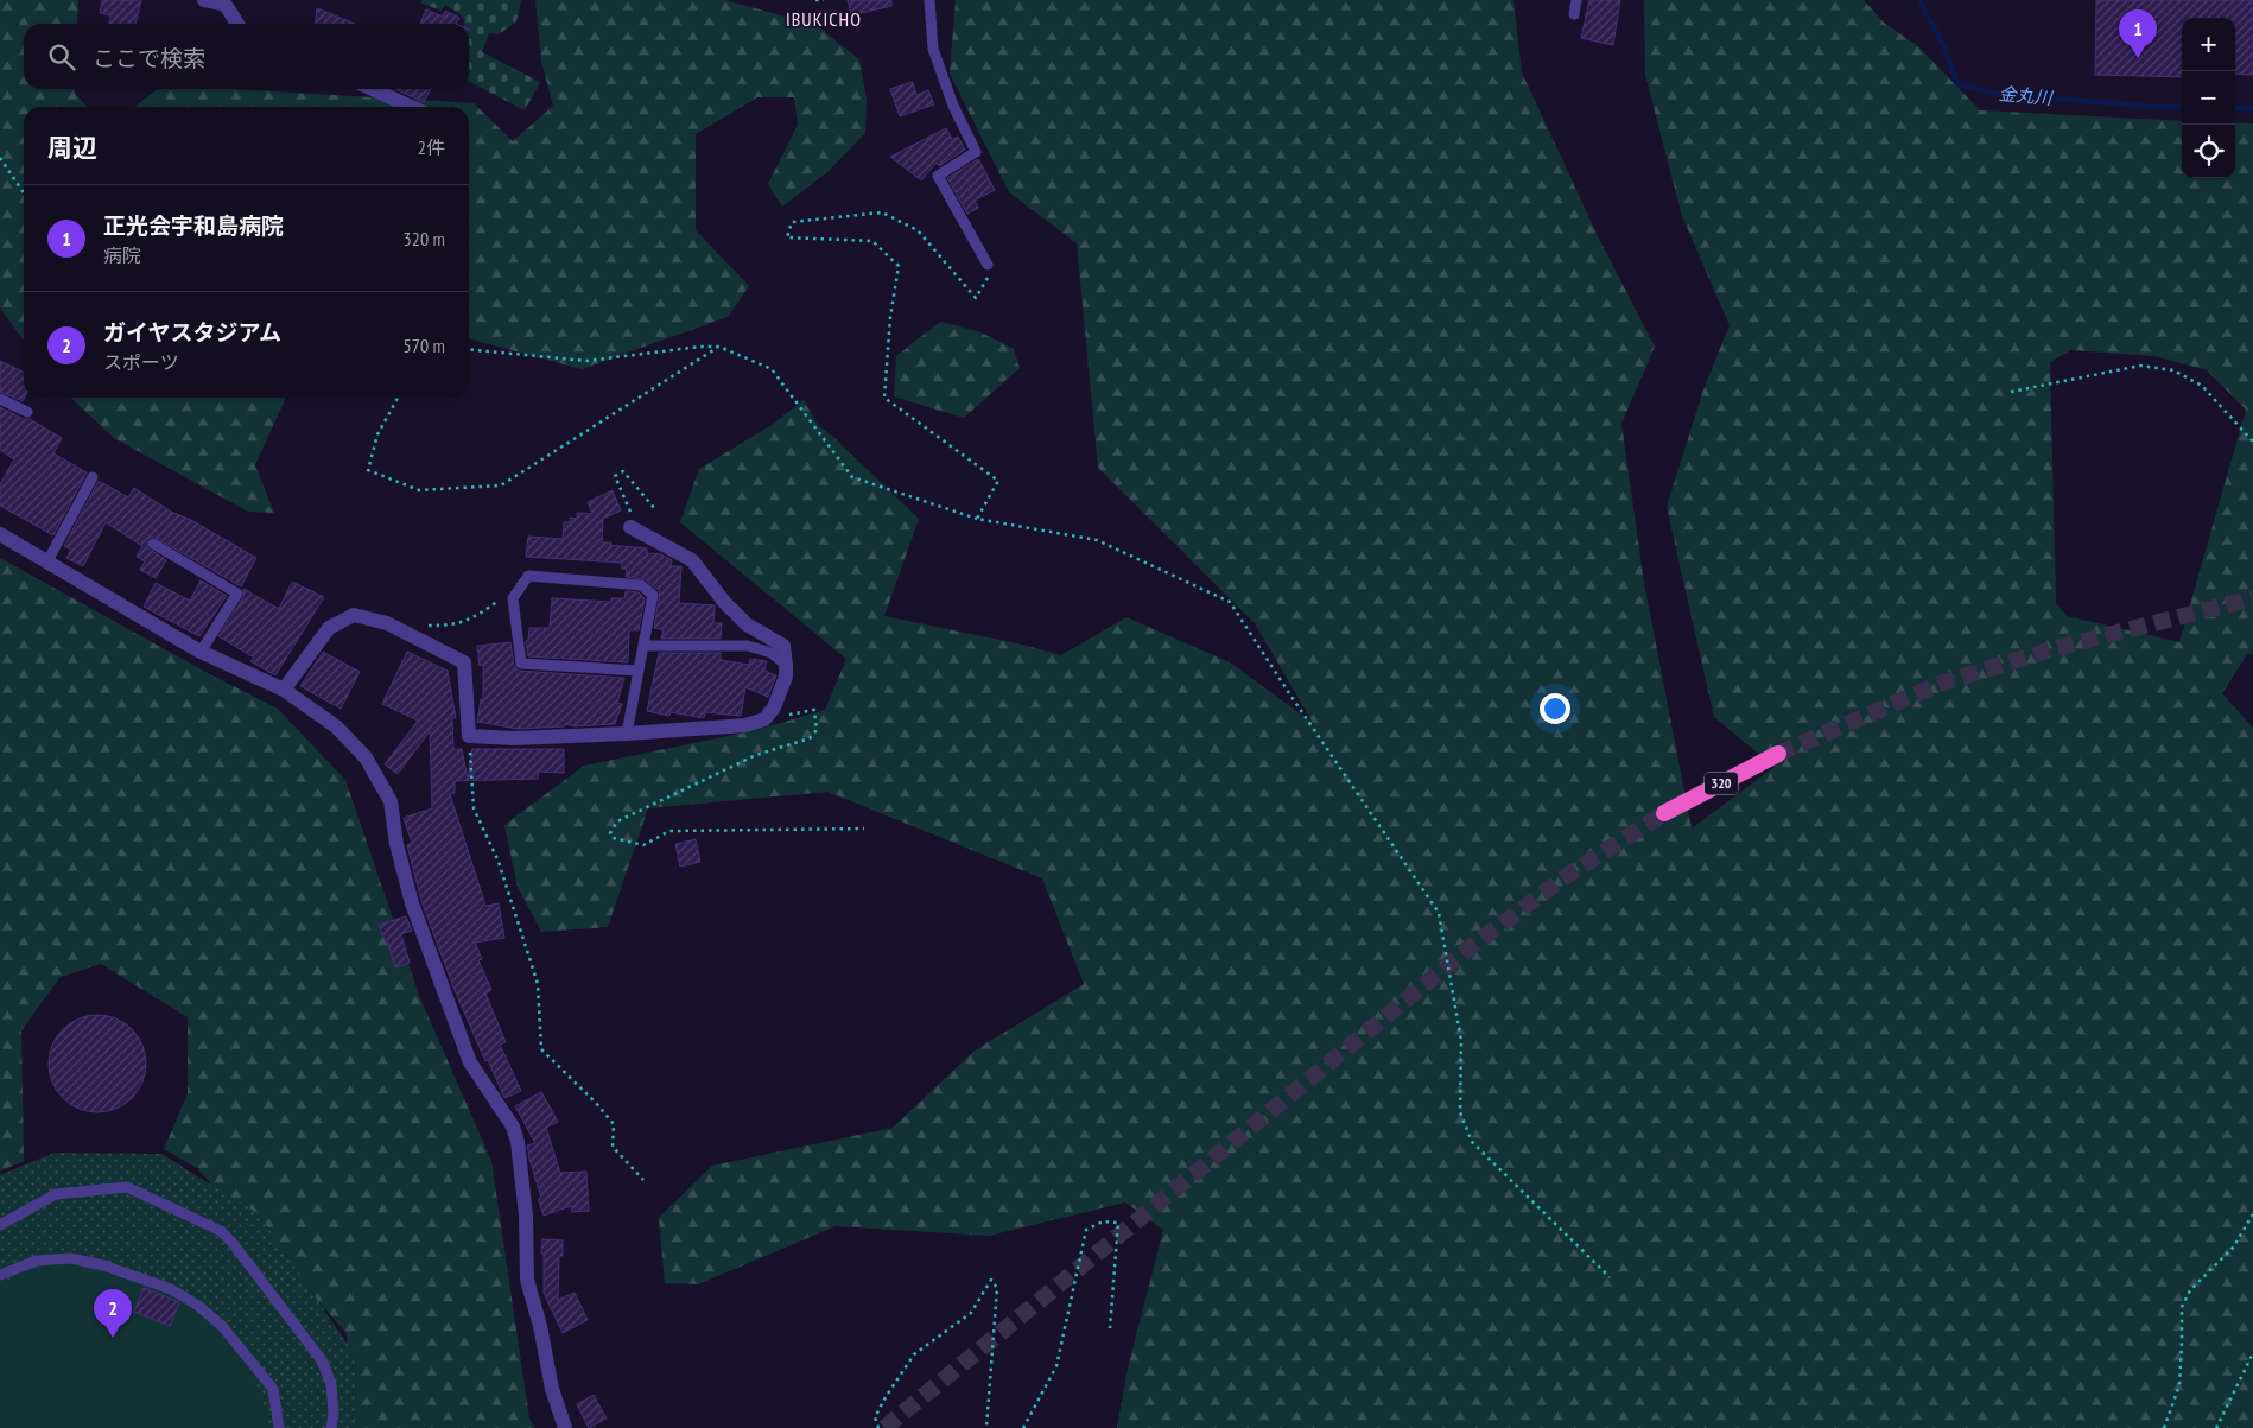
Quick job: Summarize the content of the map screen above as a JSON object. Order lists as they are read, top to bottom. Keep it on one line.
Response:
{"streets":{"highway":["320"]},"districts":["IBUKICHO"],"water":["金丸川"],"page":{"pins":["1","2"],"map_buttons":["+","−"],"search":"ここで検索","heading":["周辺","2件"],"list":[{"mark":"1","name":"正光会宇和島病院","note":"病院","value":"320 m"},{"mark":"2","name":"ガイヤスタジアム","note":"スポーツ","value":"570 m"}]}}
